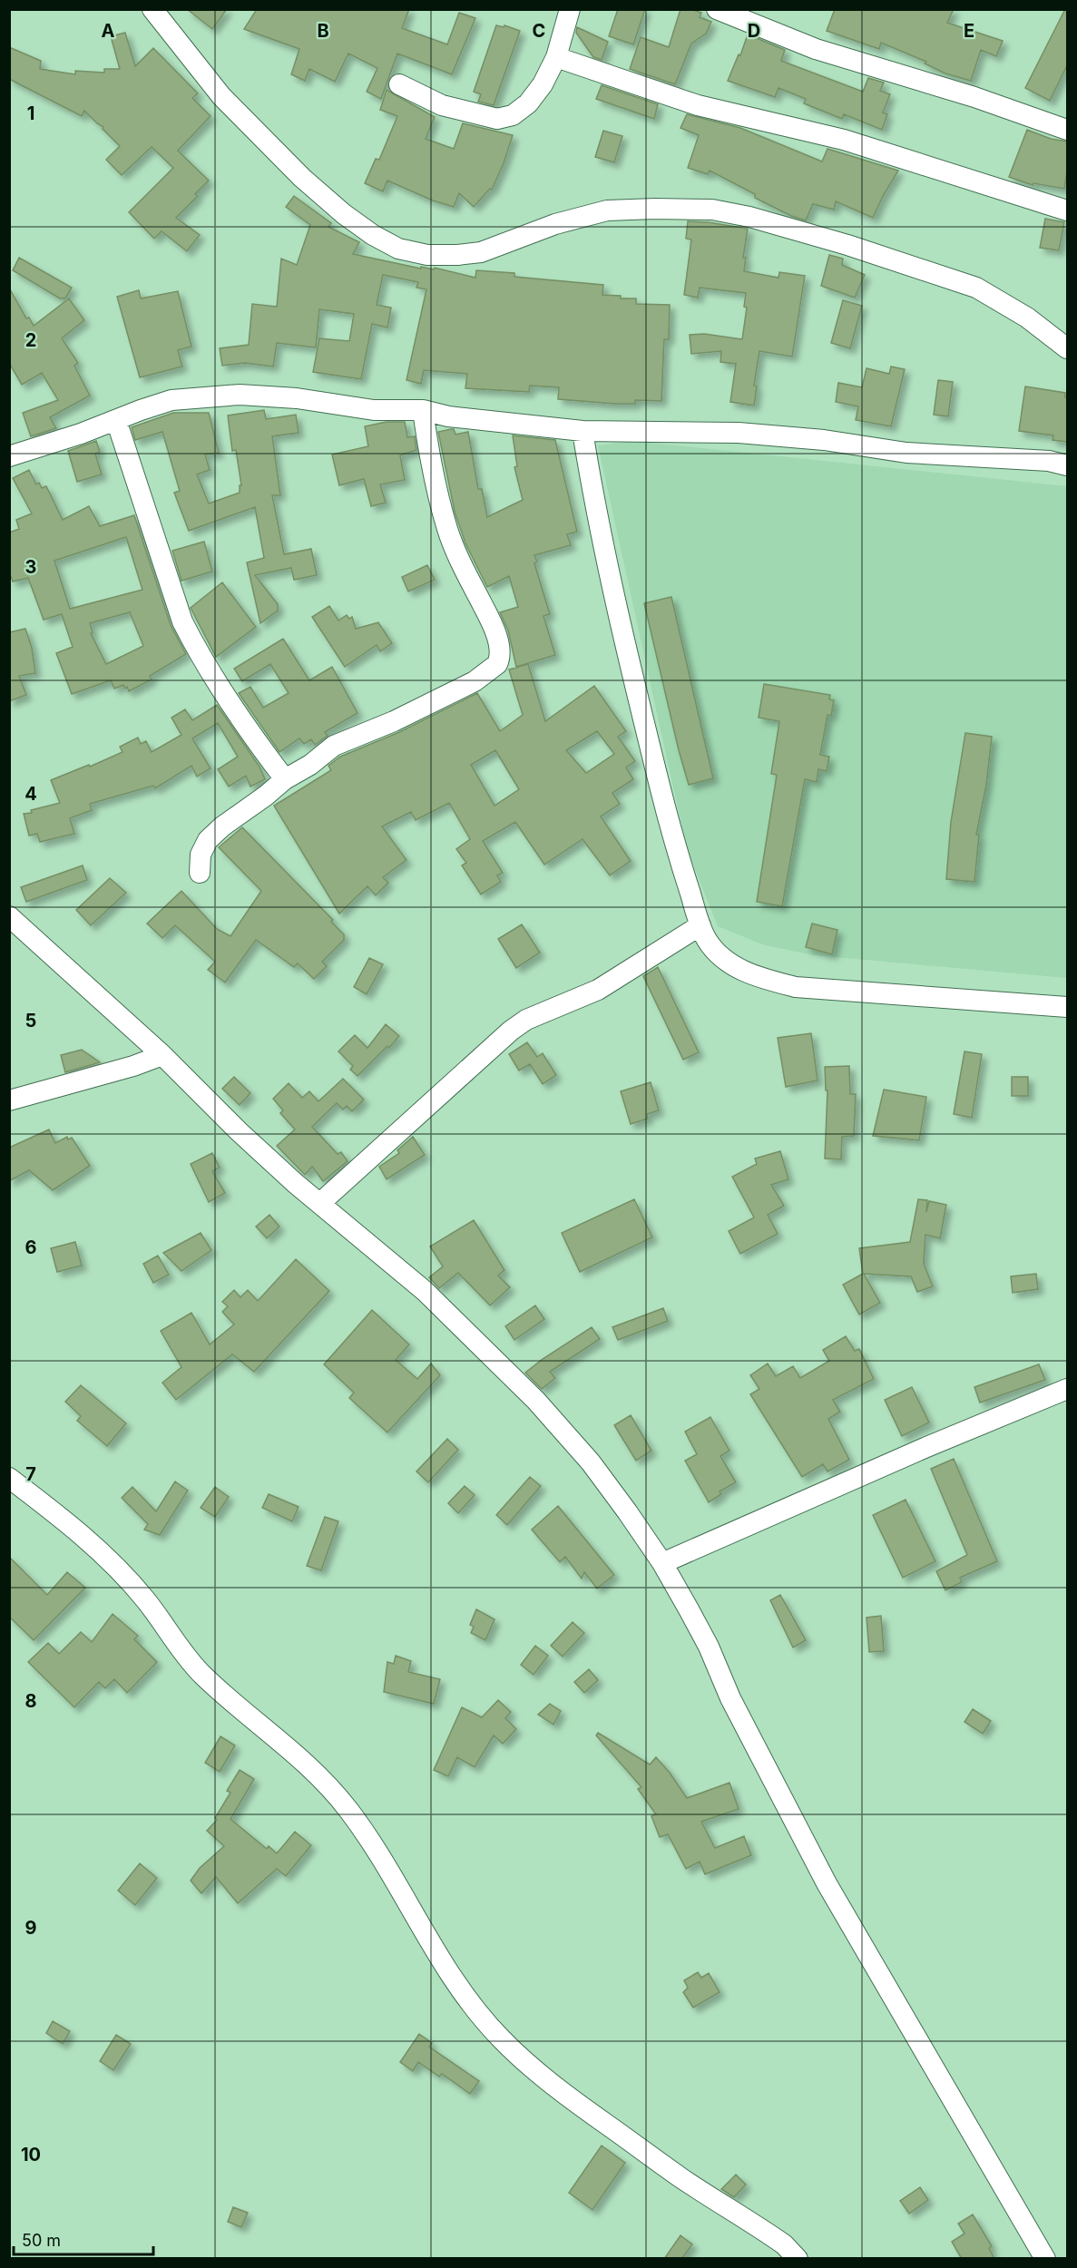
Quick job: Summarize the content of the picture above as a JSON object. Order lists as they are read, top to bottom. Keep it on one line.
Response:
{"scale_bar":"50 m","grid":{"columns":["A","B","C","D","E"],"rows":["1","2","3","4","5","6","7","8","9","10"]}}
